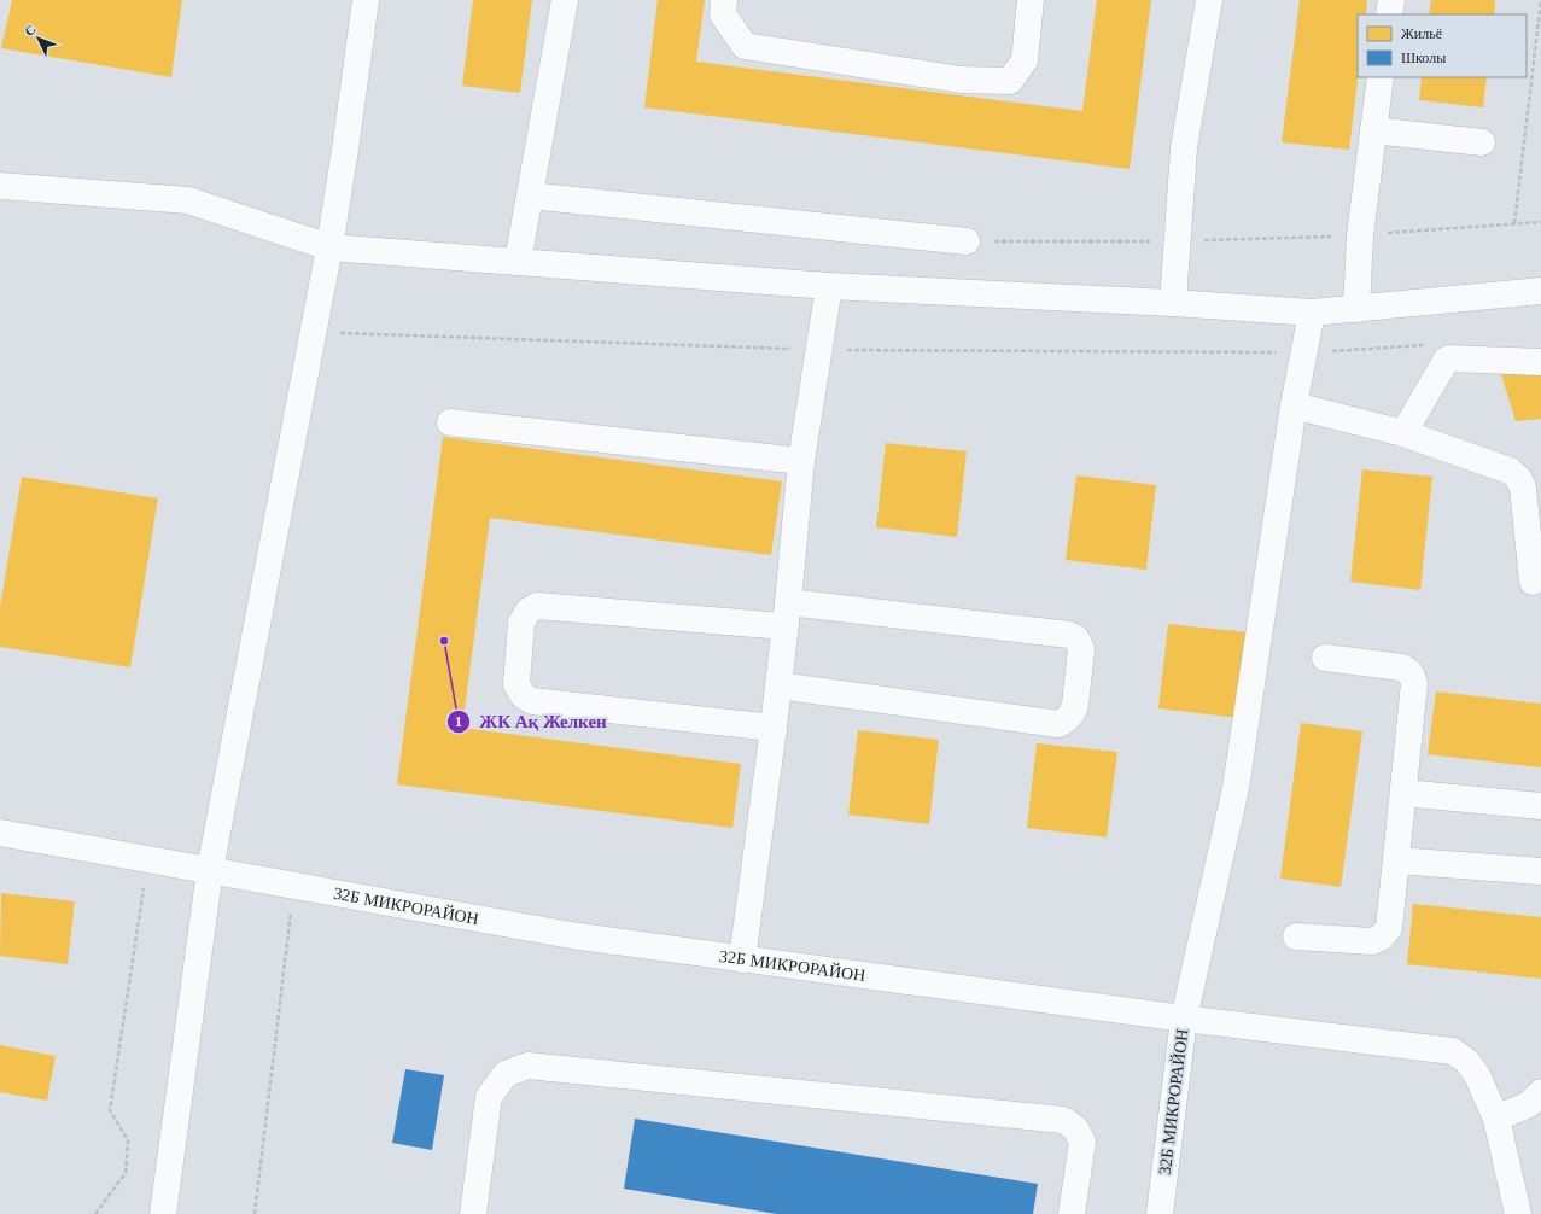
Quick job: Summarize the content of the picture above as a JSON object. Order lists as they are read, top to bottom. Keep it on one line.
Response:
{"streets":{"street":["32Б МИКРОРАЙОН"]},"places":["ЖК Ақ Желкен"],"legend":["Жильё","Школы"],"north":"top left"}
